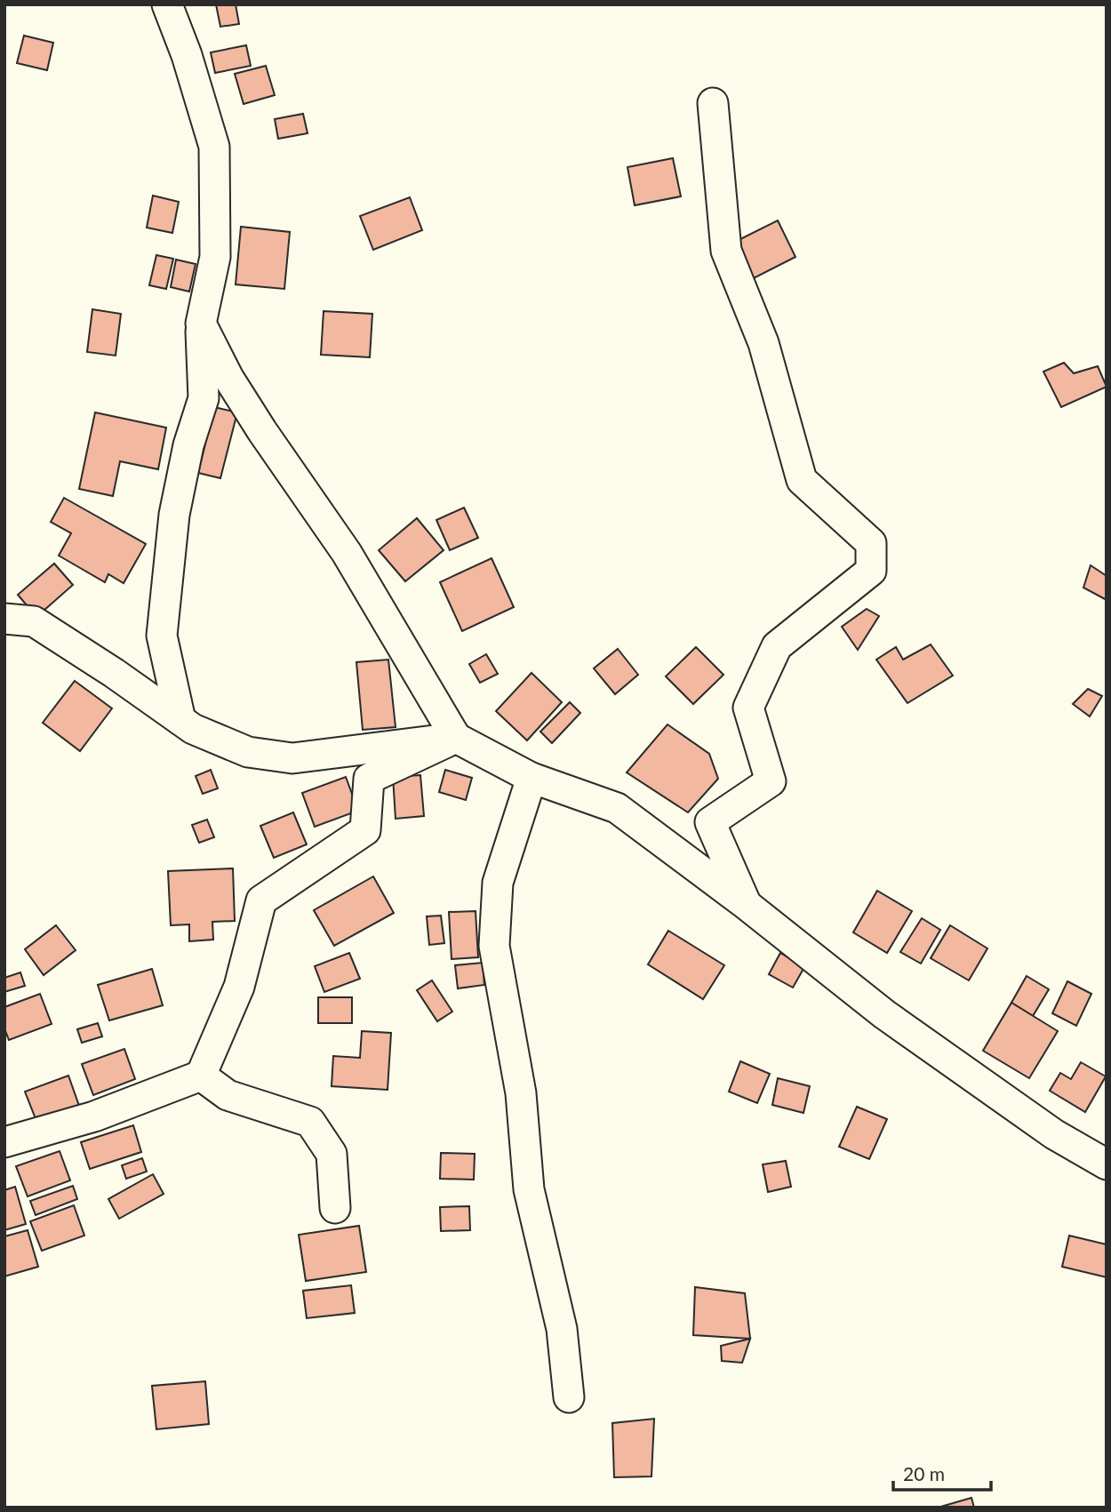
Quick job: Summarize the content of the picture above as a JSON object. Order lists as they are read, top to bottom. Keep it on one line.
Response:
{"scale_bar":"20 m"}
